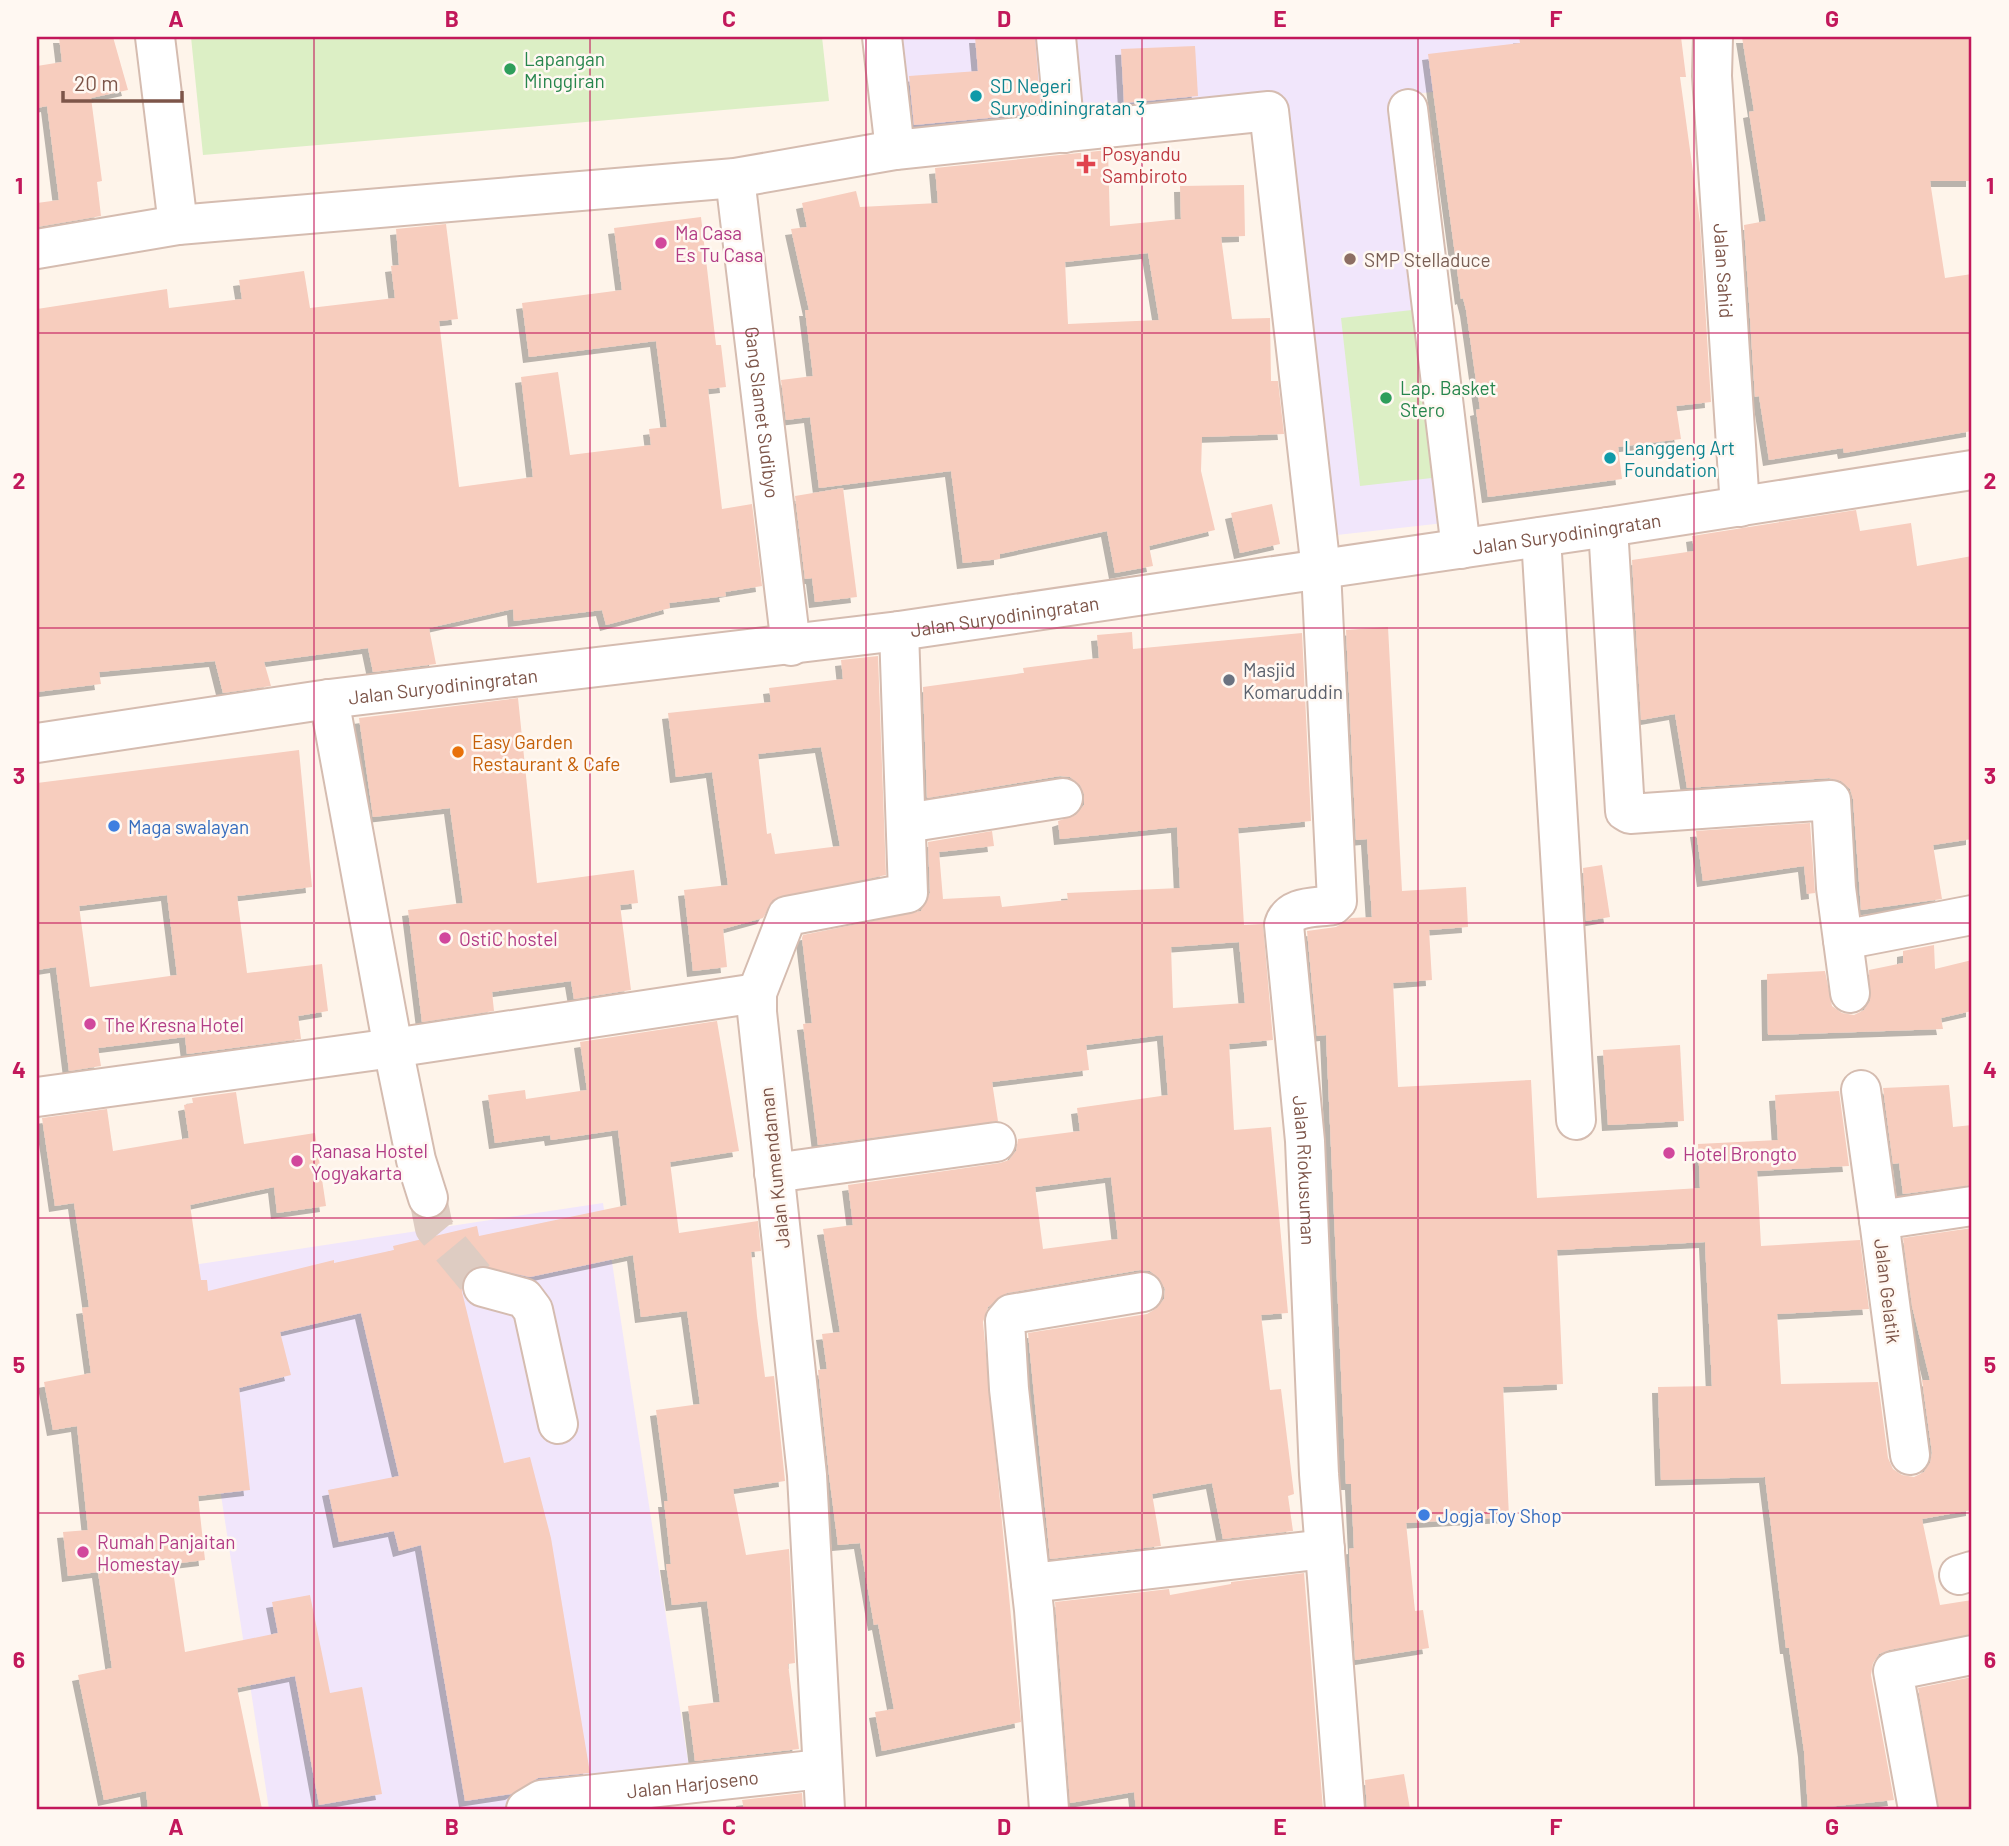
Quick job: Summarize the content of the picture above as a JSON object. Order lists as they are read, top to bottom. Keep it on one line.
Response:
{"streets":{"street":["Jalan Sahid","Gang Slamet Sudibyo","Jalan Suryodiningratan","Jalan Kumendaman","Jalan Riokusuman","Jalan Gelatik","Jalan Harjoseno"]},"crossings":[["Jalan Sahid","Jalan Suryodiningratan"],["Gang Slamet Sudibyo","Jalan Suryodiningratan"],["Jalan Suryodiningratan","Jalan Kumendaman"],["Jalan Suryodiningratan","Jalan Riokusuman"],["Jalan Kumendaman","Jalan Harjoseno"]],"places":{"other":["Lapangan Minggiran","SD Negeri Suryodiningratan 3","Ma Casa Es Tu Casa","SMP Stelladuce","Lap. Basket Stero","Langgeng Art Foundation","Masjid Komaruddin","Easy Garden Restaurant & Cafe","Maga swalayan","OstiC hostel","The Kresna Hotel","Hotel Brongto","Ranasa Hostel Yogyakarta","Jogja Toy Shop","Rumah Panjaitan Homestay"],"health":["Posyandu Sambiroto"]},"scale_bar":"20 m","grid":{"columns":["A","B","C","D","E","F","G"],"rows":["1","2","3","4","5","6"]}}
